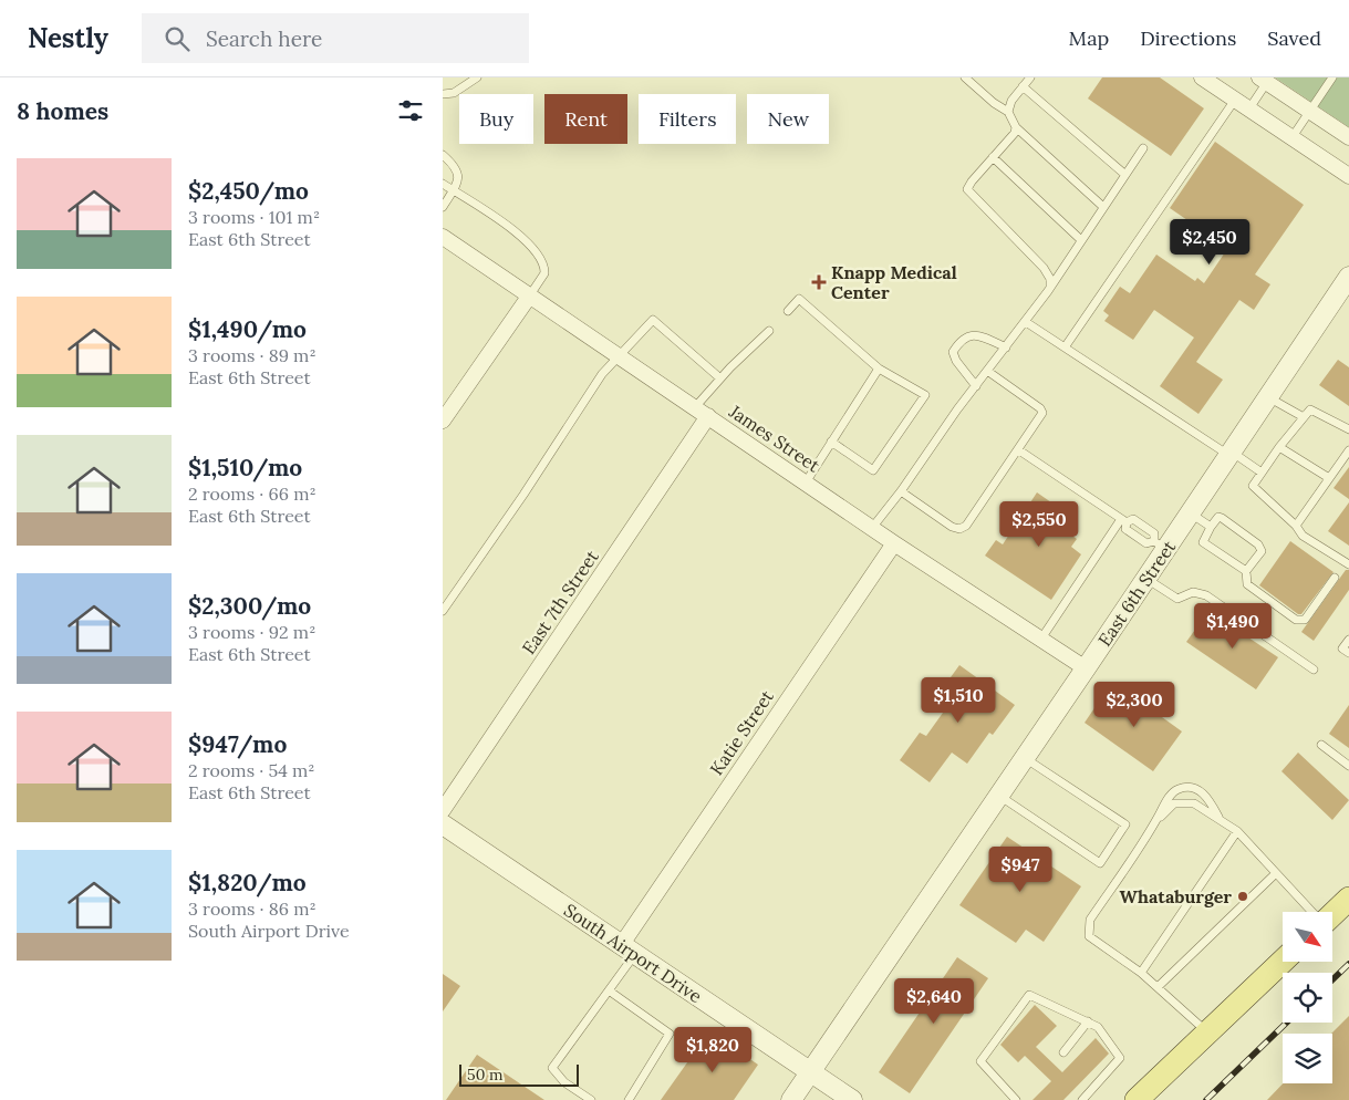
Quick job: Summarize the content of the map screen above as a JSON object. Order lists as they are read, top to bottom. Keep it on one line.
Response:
{"streets":{"street":["James Street","East 6th Street","East 7th Street","Katie Street","South Airport Drive"]},"crossings":[["James Street","East 6th Street"],["James Street","East 7th Street"],["James Street","Katie Street"],["East 6th Street","South Airport Drive"],["Katie Street","South Airport Drive"]],"places":{"health":["Knapp Medical Center"],"other":["Whataburger"]},"scale_bar":"50 m","north":"bottom right","page":{"header":"Nestly","search":"Search here","nav":["Map","Directions","Saved"],"heading":"8 homes","chip":["Buy","Rent","Filters","New"],"list":[{"name":"$2,450/mo","note":"3 rooms · 101 m² · East 6th Street"},{"name":"$1,490/mo","note":"3 rooms · 89 m² · East 6th Street"},{"name":"$1,510/mo","note":"2 rooms · 66 m² · East 6th Street"},{"name":"$2,300/mo","note":"3 rooms · 92 m² · East 6th Street"},{"name":"$947/mo","note":"2 rooms · 54 m² · East 6th Street"},{"name":"$1,820/mo","note":"3 rooms · 86 m² · South Airport Drive"}],"price":["$2,450","$2,550","$1,490","$1,510","$2,300","$947","$2,640","$1,820"],"scale":"50 m"}}
